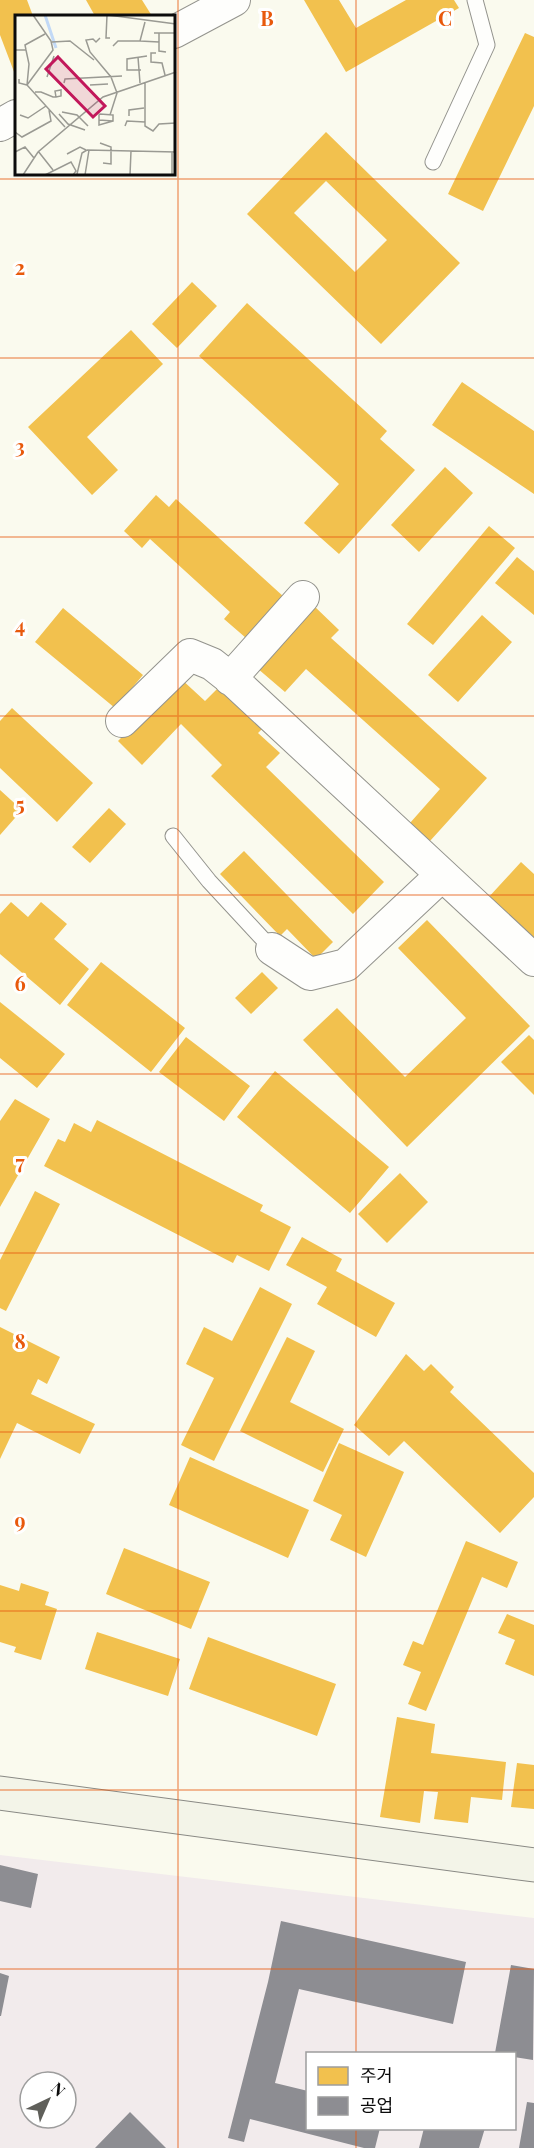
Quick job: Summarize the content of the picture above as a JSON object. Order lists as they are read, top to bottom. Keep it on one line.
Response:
{"legend":["주거","공업"],"north":"top right","grid":{"columns":["B","C"],"rows":["2","3","4","5","6","7","8","9"]}}
